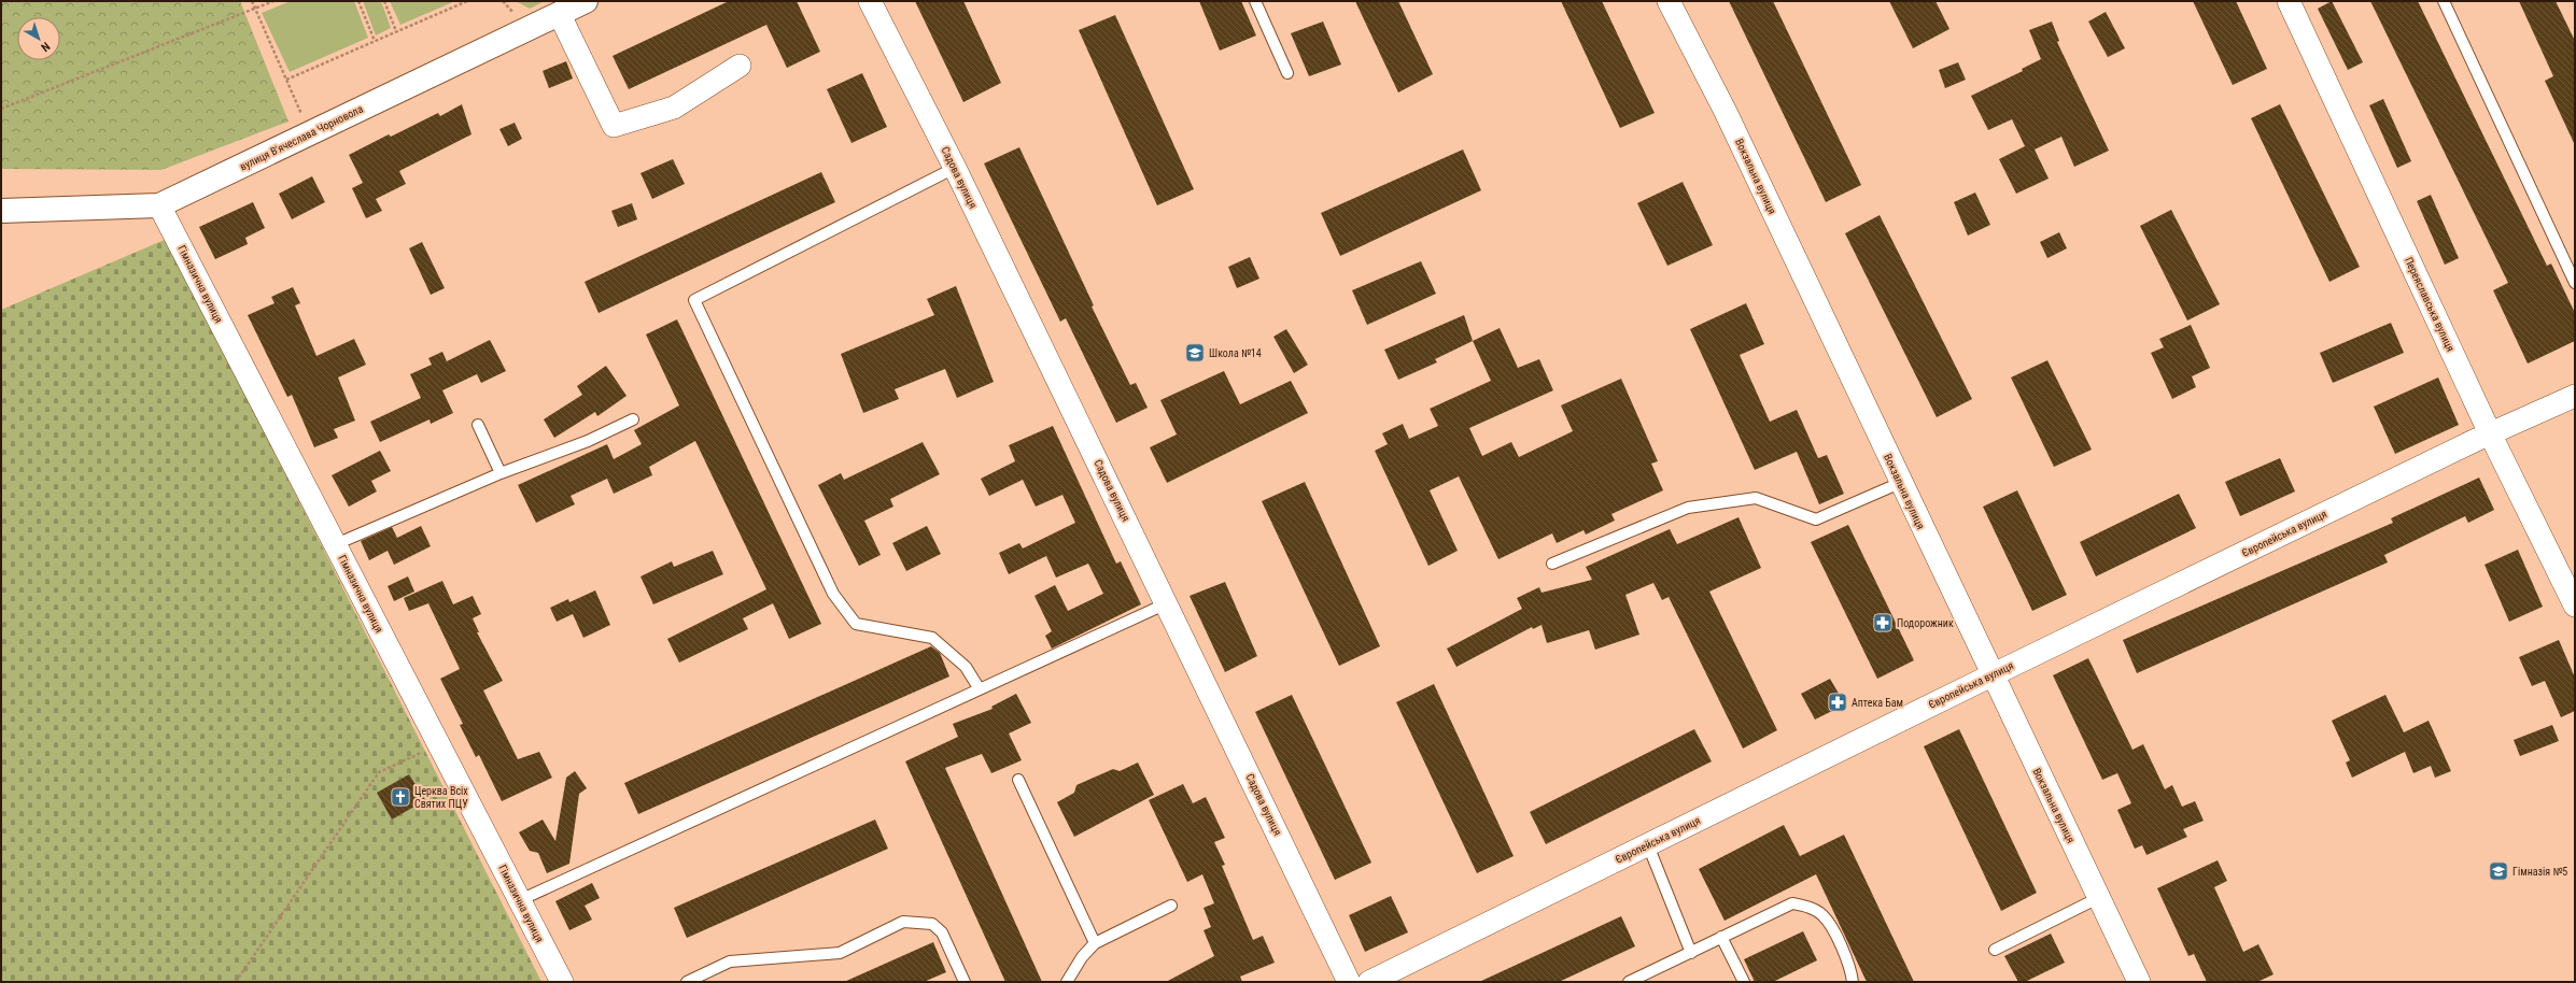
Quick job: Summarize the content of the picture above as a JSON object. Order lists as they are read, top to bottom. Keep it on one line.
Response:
{"streets":{"main road":["вулиця В'ячеслава Чорновола"],"street":["Вокзальна вулиця","Садова вулиця","Гімназична вулиця","Переяславська вулиця","Європейська вулиця"]},"crossings":[["вулиця В'ячеслава Чорновола","Гімназична вулиця"],["Вокзальна вулиця","Європейська вулиця"],["Переяславська вулиця","Європейська вулиця"]],"places":{"school or university":["Школа №14","Гімназія №5"],"pharmacy":["Подорожник","Аптека Бам"],"church":["Церква Всіх Святих ПЦУ"]},"north":"bottom right"}
